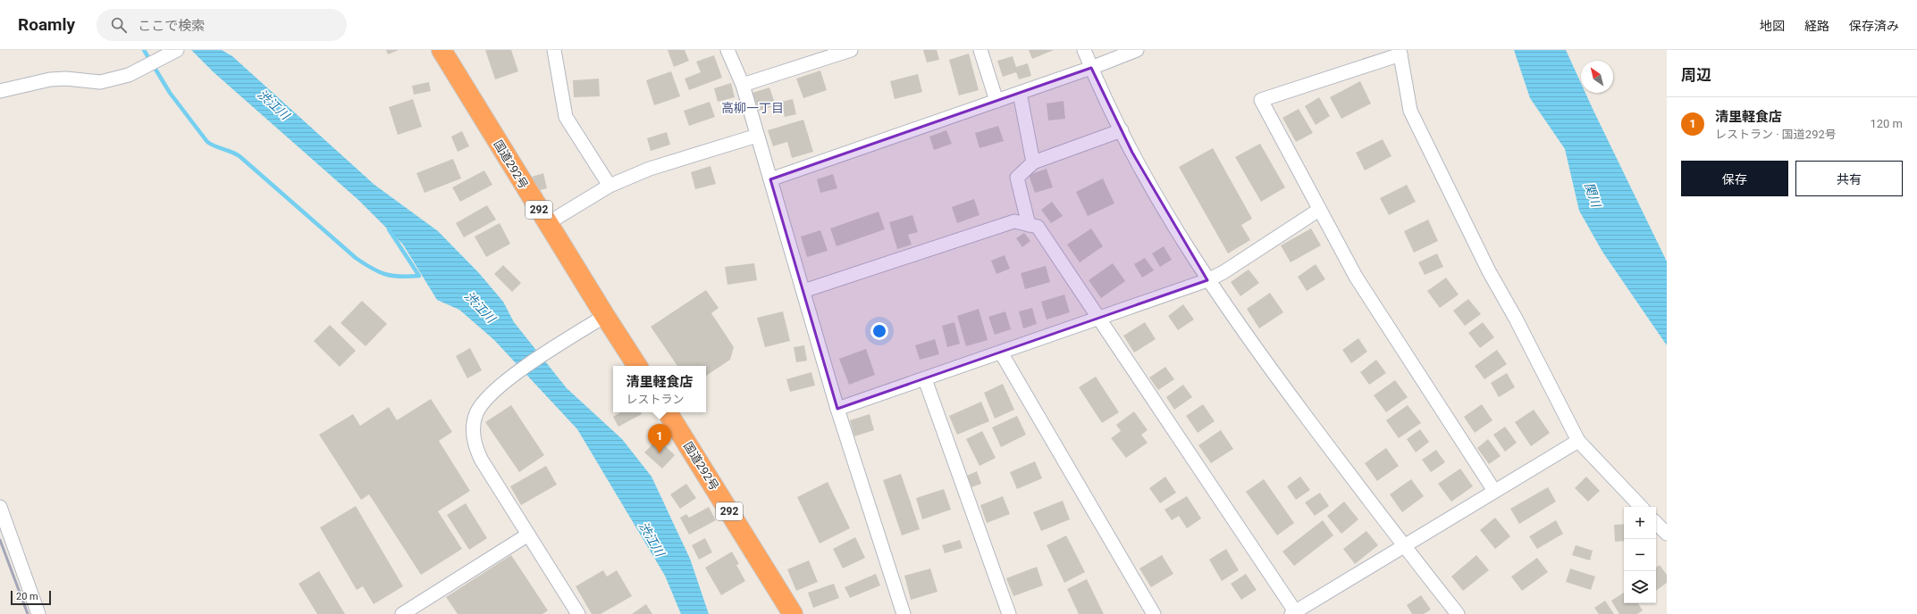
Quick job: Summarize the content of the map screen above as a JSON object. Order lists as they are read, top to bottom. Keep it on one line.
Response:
{"streets":{"highway":["国道292号","292"]},"districts":["高柳一丁目"],"water":["渋江川","関川"],"scale_bar":"20 m","north":"top left","page":{"header":"Roamly","search":"ここで検索","nav":["地図","経路","保存済み"],"heading":"周辺","list":[{"mark":"1","name":"清里軽食店","note":"レストラン · 国道292号","value":"120 m"}],"buttons":["保存","共有"],"popup":["清里軽食店","レストラン"],"pins":"1","map_buttons":["+","−"],"scale":"20 m"}}
